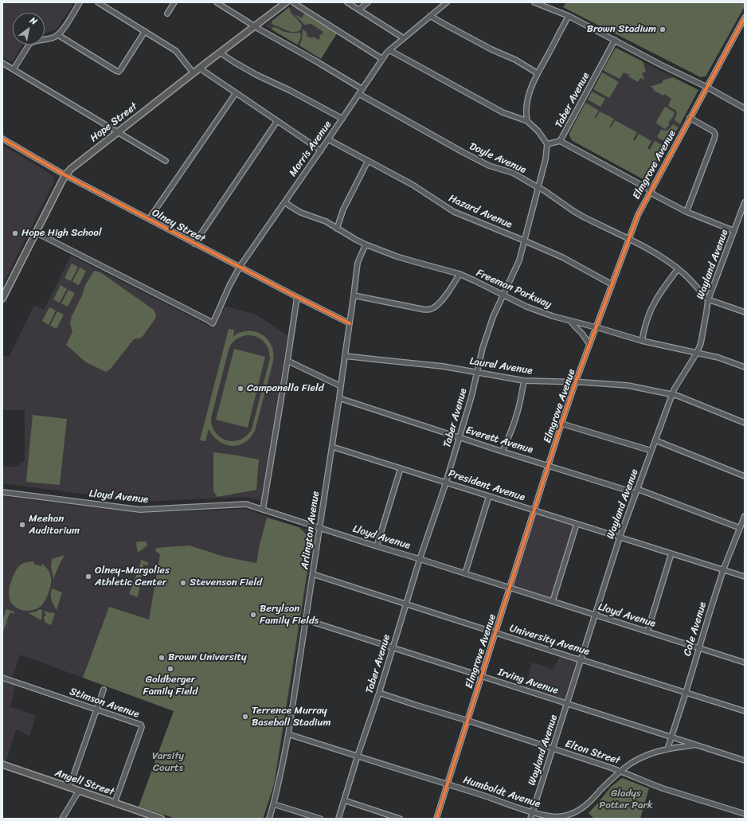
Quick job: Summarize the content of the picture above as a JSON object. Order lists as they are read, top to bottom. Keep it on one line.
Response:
{"streets":{"main road":["Hope Street","Angell Street"],"street":["Taber Avenue","Morris Avenue","Doyle Avenue","Elmgrove Avenue","Hazard Avenue","Olney Street","Wayland Avenue","Freeman Parkway","Laurel Avenue","Everett Avenue","President Avenue","Lloyd Avenue","Arlington Avenue","Cole Avenue","University Avenue","Irving Avenue","Stimson Avenue","Elton Street","Humboldt Avenue"]},"crossings":[["Taber Avenue","Doyle Avenue"],["Taber Avenue","Hazard Avenue"],["Taber Avenue","Freeman Parkway"],["Taber Avenue","Laurel Avenue"],["Taber Avenue","Everett Avenue"],["Taber Avenue","President Avenue"],["Taber Avenue","Lloyd Avenue"],["Taber Avenue","University Avenue"],["Taber Avenue","Irving Avenue"],["Taber Avenue","Elton Street"],["Taber Avenue","Humboldt Avenue"],["Hope Street","Morris Avenue"],["Hope Street","Olney Street"],["Morris Avenue","Doyle Avenue"],["Morris Avenue","Hazard Avenue"],["Morris Avenue","Olney Street"],["Morris Avenue","Freeman Parkway"],["Doyle Avenue","Elmgrove Avenue"],["Doyle Avenue","Wayland Avenue"],["Elmgrove Avenue","Hazard Avenue"],["Elmgrove Avenue","Freeman Parkway"],["Elmgrove Avenue","Laurel Avenue"],["Elmgrove Avenue","Everett Avenue"],["Elmgrove Avenue","President Avenue"],["Elmgrove Avenue","Lloyd Avenue"],["Elmgrove Avenue","University Avenue"],["Elmgrove Avenue","Irving Avenue"],["Elmgrove Avenue","Elton Street"],["Elmgrove Avenue","Humboldt Avenue"],["Olney Street","Arlington Avenue"],["Wayland Avenue","Freeman Parkway"],["Wayland Avenue","Laurel Avenue"],["Wayland Avenue","Everett Avenue"],["Wayland Avenue","President Avenue"],["Wayland Avenue","Lloyd Avenue"],["Wayland Avenue","University Avenue"],["Wayland Avenue","Irving Avenue"],["Wayland Avenue","Elton Street"],["Wayland Avenue","Humboldt Avenue"],["Freeman Parkway","Arlington Avenue"],["Laurel Avenue","Arlington Avenue"],["Everett Avenue","Arlington Avenue"],["Everett Avenue","Cole Avenue"],["President Avenue","Arlington Avenue"],["President Avenue","Cole Avenue"],["Lloyd Avenue","Arlington Avenue"],["Lloyd Avenue","Cole Avenue"],["Arlington Avenue","University Avenue"],["Arlington Avenue","Irving Avenue"],["Arlington Avenue","Humboldt Avenue"],["Cole Avenue","University Avenue"],["Cole Avenue","Irving Avenue"],["Cole Avenue","Humboldt Avenue"],["Irving Avenue","Humboldt Avenue"],["Stimson Avenue","Angell Street"],["Elton Street","Humboldt Avenue"]],"parks":["Varsity Courts","Gladys Potter Park"],"places":["Brown Stadium","Hope High School","Campanella Field","Meehan Auditorium","Olney-Margolies Athletic Center","Stevenson Field","Berylson Family Fields","Brown University","Goldberger Family Field","Terrence Murray Baseball Stadium"],"north":"top right"}
